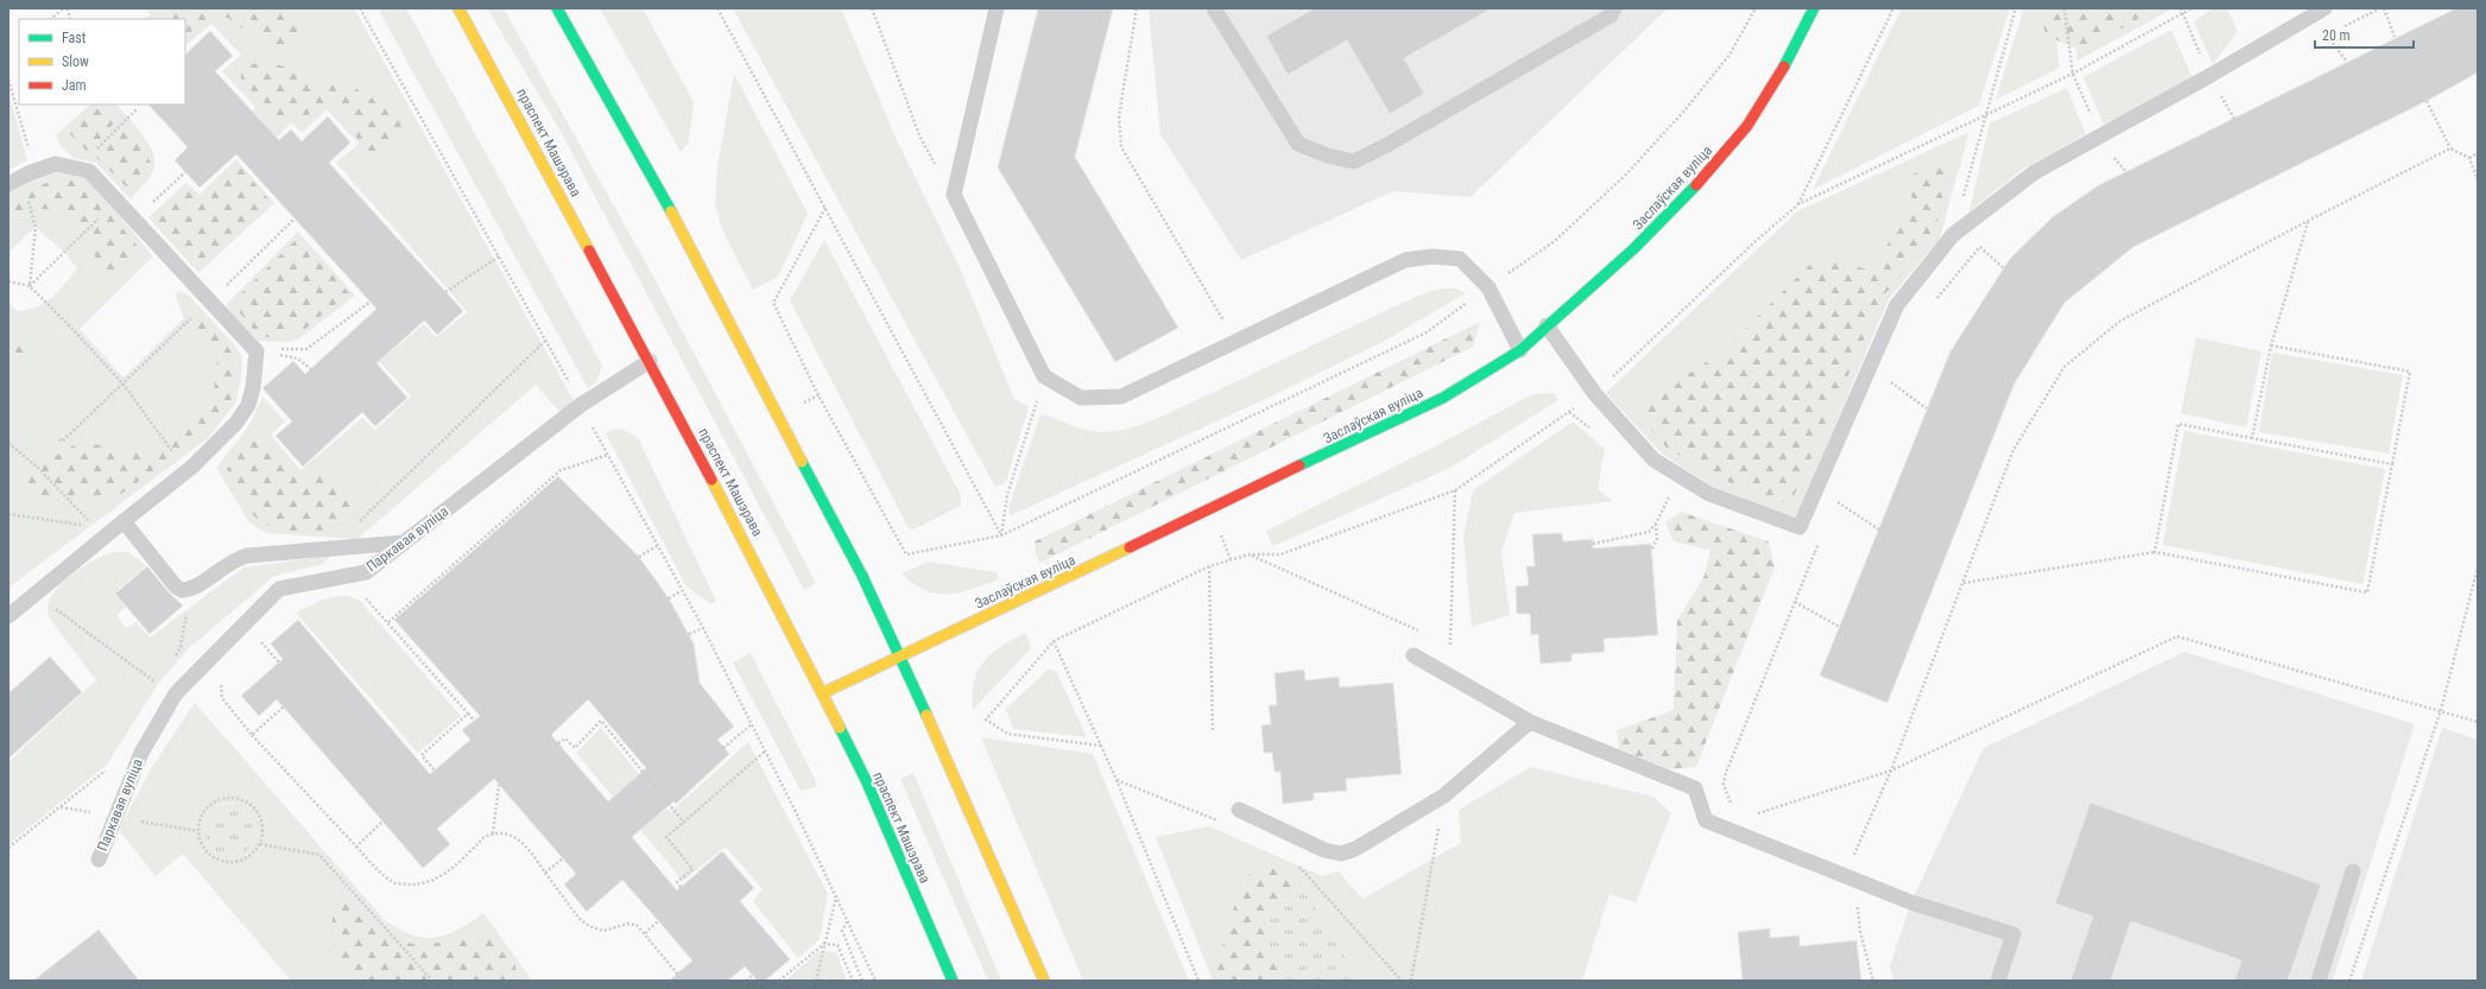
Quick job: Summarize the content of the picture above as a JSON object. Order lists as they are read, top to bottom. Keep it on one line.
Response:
{"streets":{"main road":["праспект Машэрава","Заслаўская вуліца"],"lane":["Паркавая вуліца"]},"crossings":[["праспект Машэрава","Заслаўская вуліца"],["праспект Машэрава","Паркавая вуліца"]],"legend":["Fast","Slow","Jam"],"scale_bar":"20 m"}
